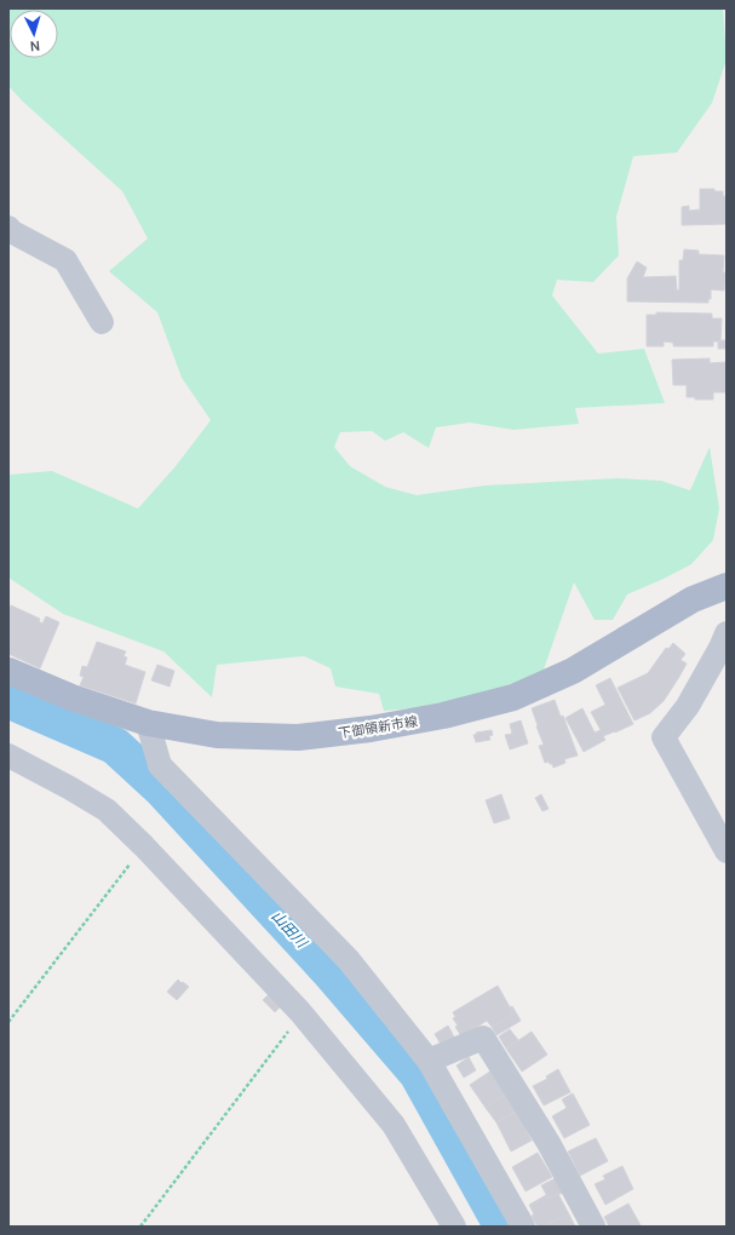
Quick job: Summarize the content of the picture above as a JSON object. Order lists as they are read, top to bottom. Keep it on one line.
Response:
{"streets":{"main road":["下御領新市線"]},"water":["山田川"],"north":"bottom"}
